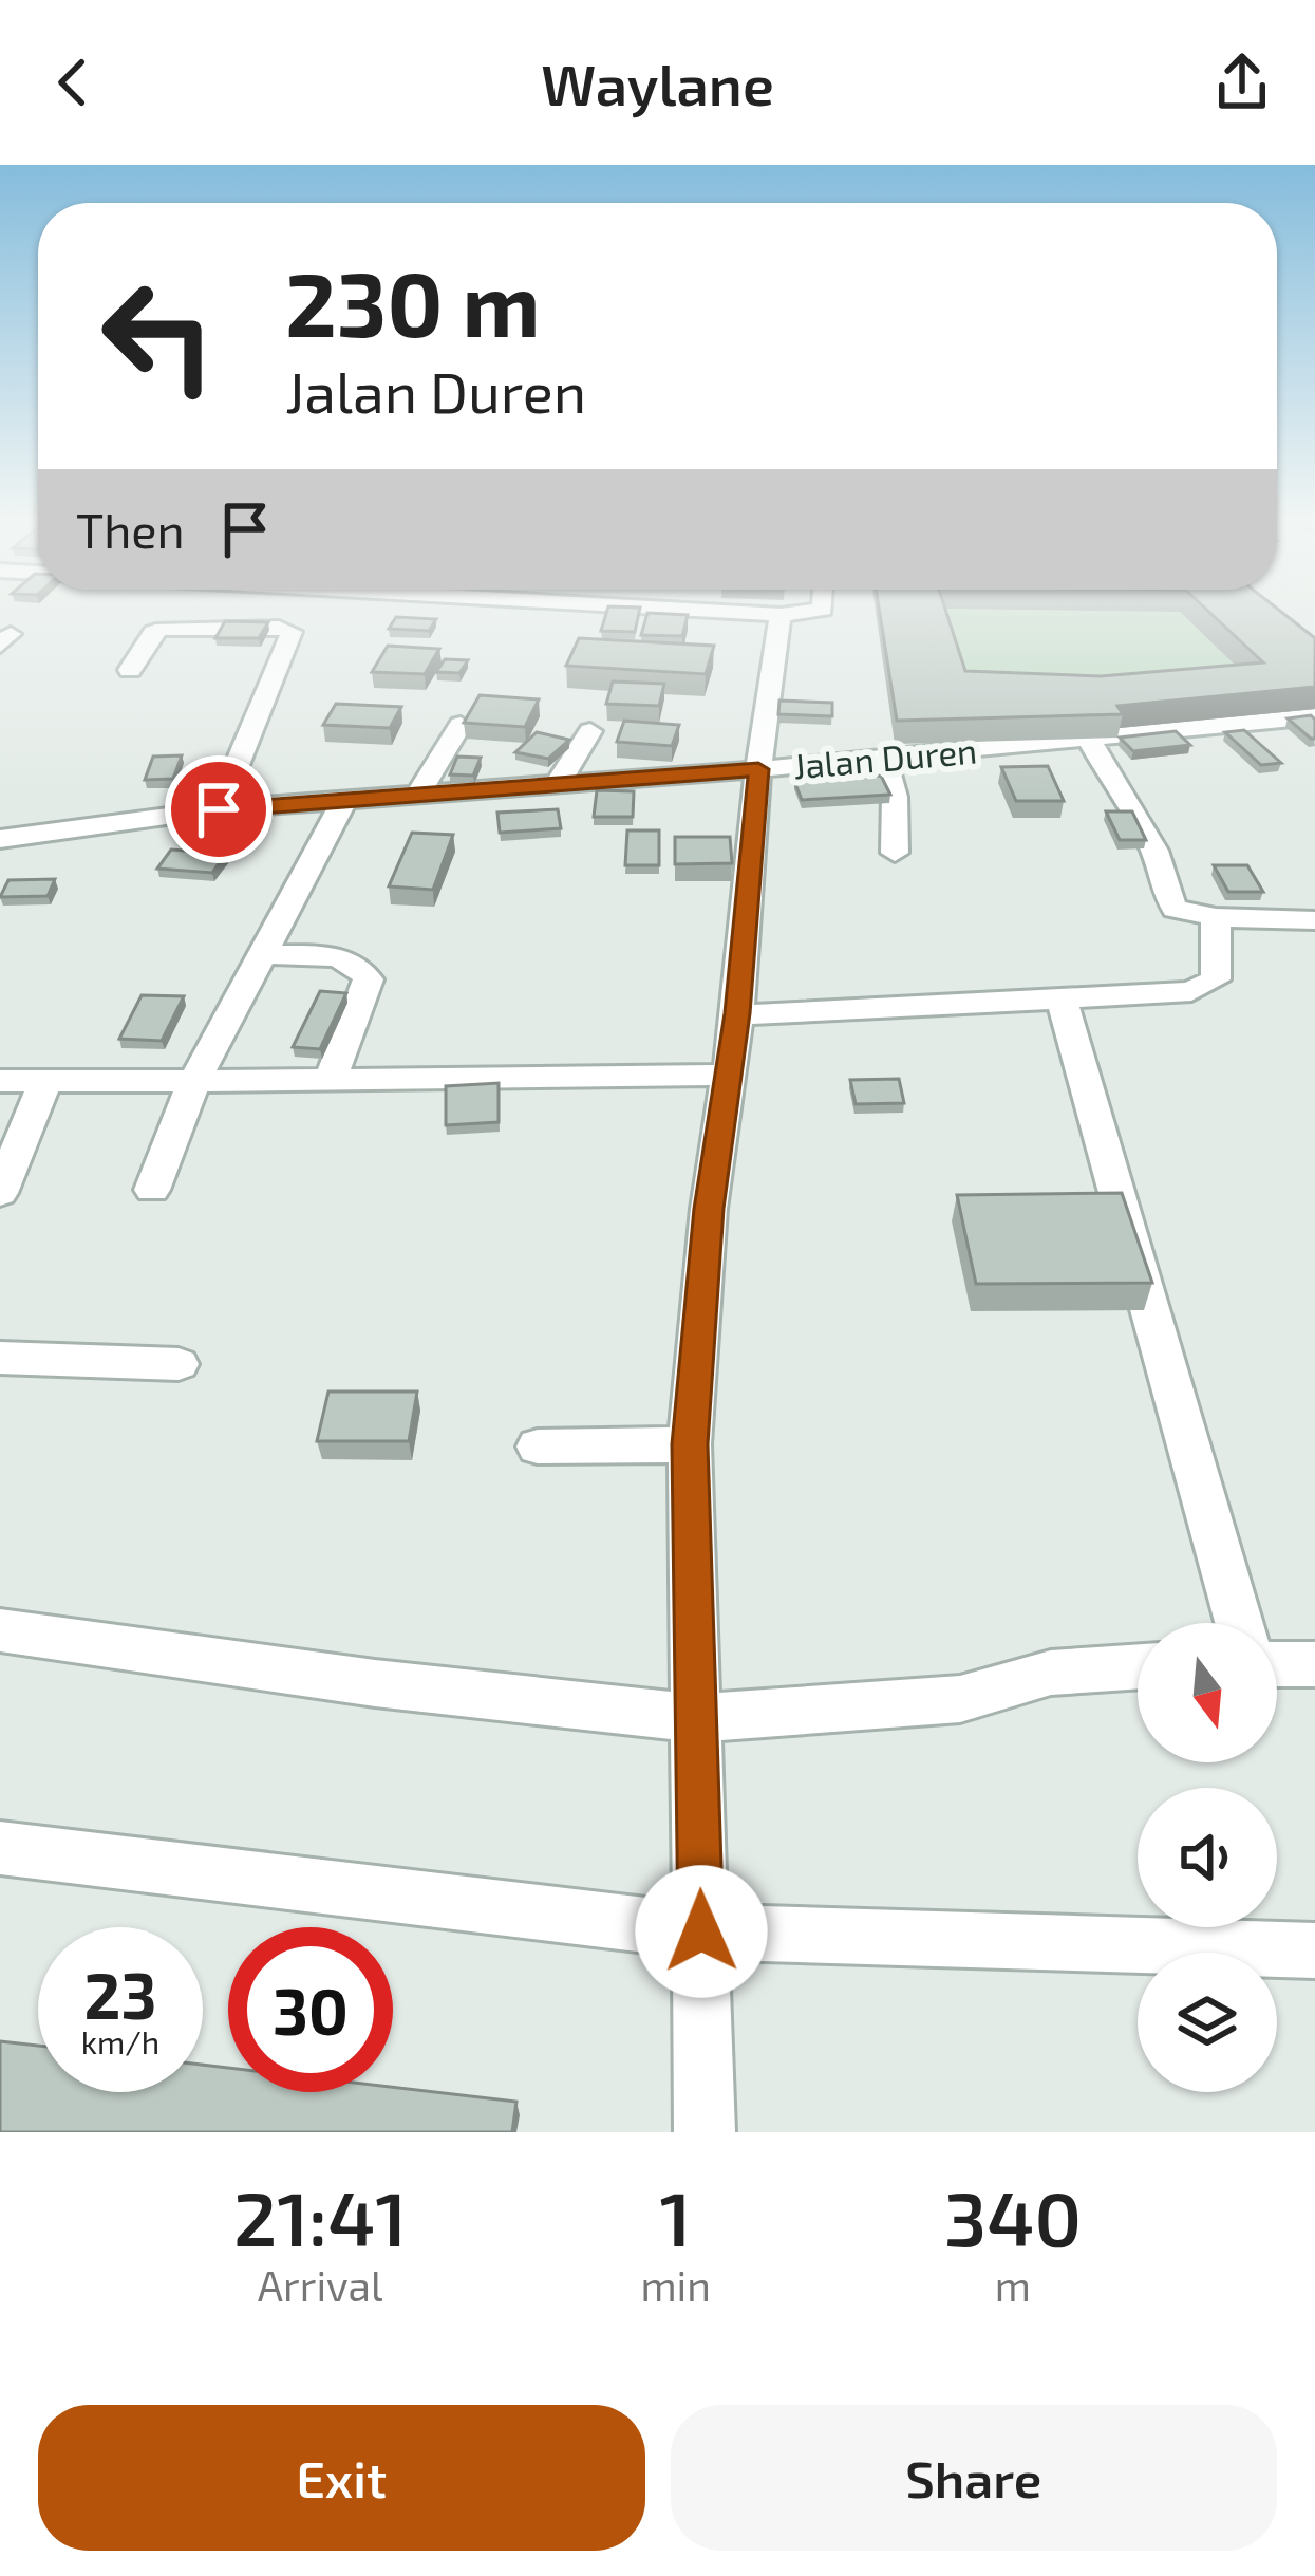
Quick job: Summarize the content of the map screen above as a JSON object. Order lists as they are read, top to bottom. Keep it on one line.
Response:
{"streets":{"street":["Jalan Duren"]},"north":"bottom","page":{"header":"Waylane","turn":["230 m","Jalan Duren"],"then":"Then","speed":"23 km/h","limit":"30","eta":["21:41","Arrival","1","min","340","m"],"buttons":["Exit","Share"]}}
